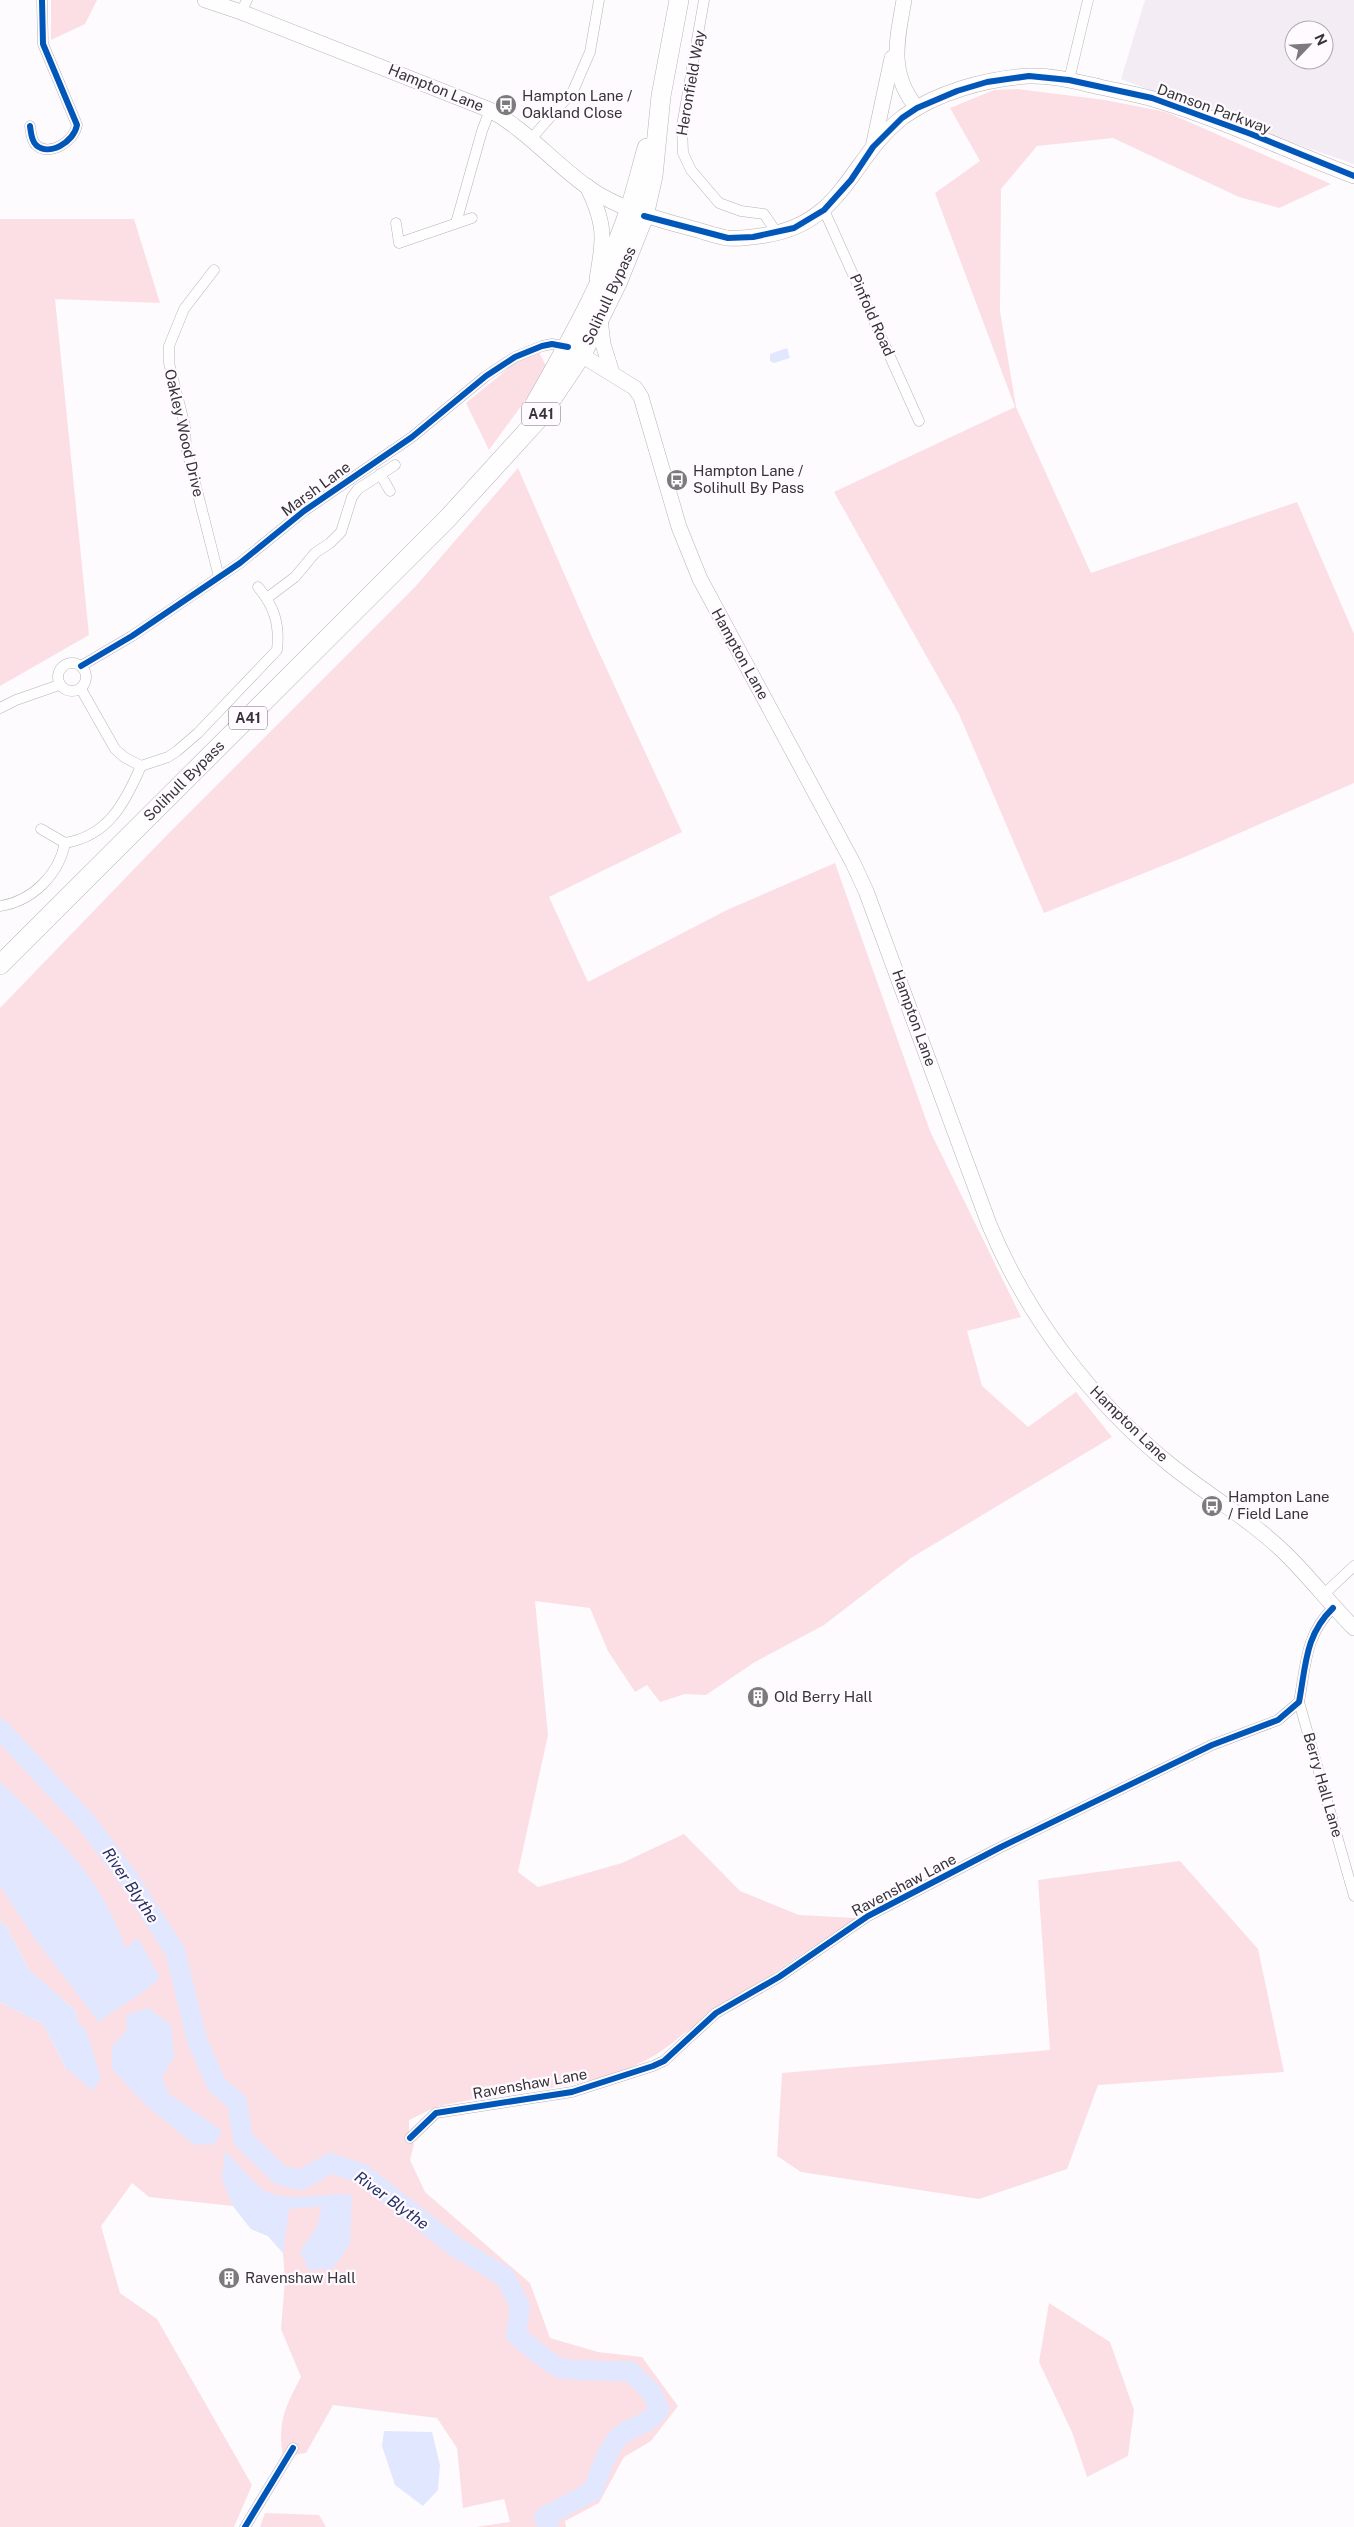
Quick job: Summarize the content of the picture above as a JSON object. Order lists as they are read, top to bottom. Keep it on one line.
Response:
{"streets":{"highway":["Solihull Bypass","A41"],"main road":["Hampton Lane","Damson Parkway"],"street":["Heronfield Way","Pinfold Road","Oakley Wood Drive","Marsh Lane","Berry Hall Lane","Ravenshaw Lane"]},"crossings":[["Heronfield Way","Hampton Lane"],["Hampton Lane","Damson Parkway"],["Hampton Lane","Solihull Bypass"],["Hampton Lane","Pinfold Road"],["Hampton Lane","Marsh Lane"],["Solihull Bypass","Marsh Lane"],["Oakley Wood Drive","Marsh Lane"],["Berry Hall Lane","Ravenshaw Lane"]],"water":["River Blythe"],"places":{"bus stop":["Hampton Lane / Oakland Close","Hampton Lane / Solihull By Pass","Hampton Lane / Field Lane"],"building":["Old Berry Hall","Ravenshaw Hall"]},"north":"top right"}
